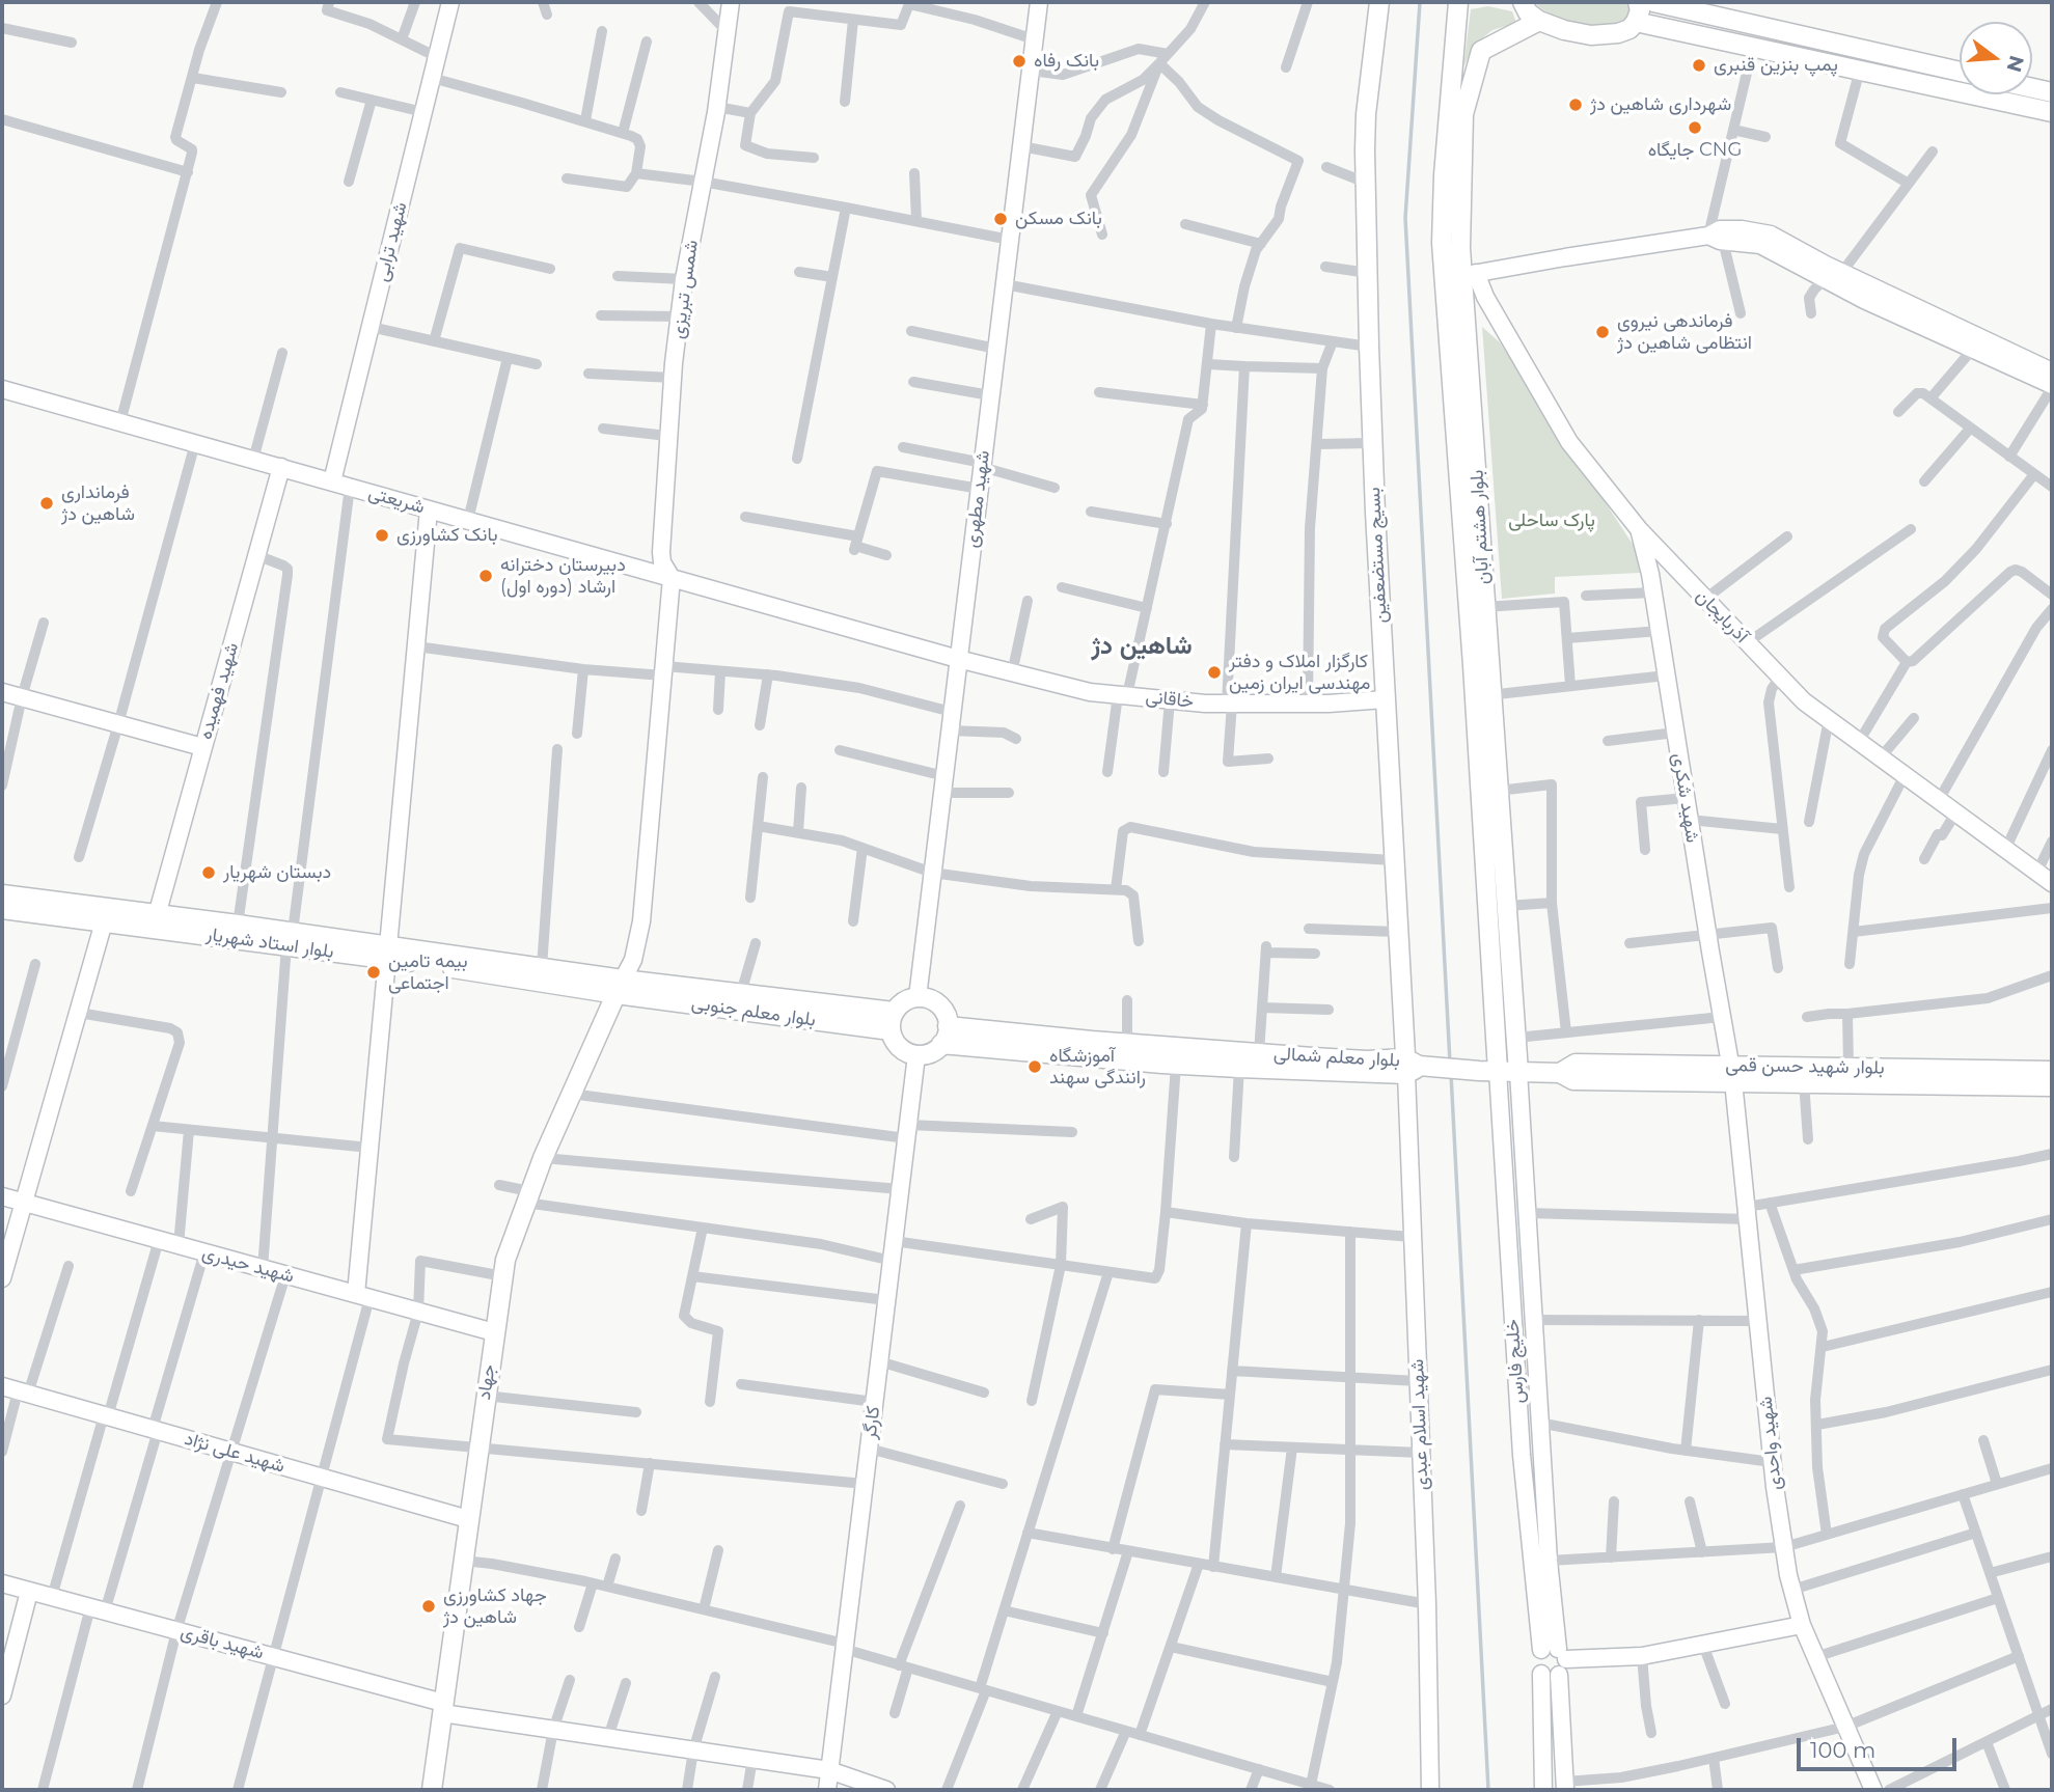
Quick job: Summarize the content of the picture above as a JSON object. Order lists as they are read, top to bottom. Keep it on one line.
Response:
{"streets":{"main road":["بلوار هشتم آبان","بسیج مستضعفین","بلوار استاد شهریار","بلوار معلم جنوبی","بلوار معلم شمالی","بلوار شهید حسن قمی","جهاد"],"street":["شهید ترابی","شمس تبریزی","شهید مطهری","شریعتی","آذربایجان","شهید فهمیده","خاقانی","شهید شکری","شهید حیدری","خلیج فارس","کارگر","شهید اسلام عبدی","شهید واحدی","شهید علی نژاد","شهید باقری"]},"crossings":[["شهید ترابی","شریعتی"],["شمس تبریزی","شریعتی"],["شهید مطهری","شریعتی"],["شهید مطهری","خاقانی"],["شهید مطهری","بلوار معلم جنوبی"],["شهید مطهری","بلوار معلم شمالی"],["شهید مطهری","کارگر"],["شریعتی","شهید فهمیده"],["شریعتی","خاقانی"],["بلوار هشتم آبان","آذربایجان"],["بلوار هشتم آبان","بلوار شهید حسن قمی"],["بلوار هشتم آبان","خلیج فارس"],["بسیج مستضعفین","خاقانی"],["بسیج مستضعفین","بلوار معلم شمالی"],["بسیج مستضعفین","بلوار شهید حسن قمی"],["بسیج مستضعفین","شهید اسلام عبدی"],["آذربایجان","شهید شکری"],["شهید فهمیده","بلوار استاد شهریار"],["شهید شکری","بلوار شهید حسن قمی"],["شهید شکری","شهید واحدی"],["بلوار استاد شهریار","بلوار معلم جنوبی"],["بلوار معلم جنوبی","بلوار معلم شمالی"],["بلوار معلم جنوبی","جهاد"],["بلوار معلم جنوبی","کارگر"],["بلوار معلم شمالی","بلوار شهید حسن قمی"],["بلوار معلم شمالی","کارگر"],["بلوار معلم شمالی","شهید اسلام عبدی"],["بلوار شهید حسن قمی","خلیج فارس"],["بلوار شهید حسن قمی","شهید اسلام عبدی"],["بلوار شهید حسن قمی","شهید واحدی"],["شهید حیدری","جهاد"],["جهاد","شهید علی نژاد"],["جهاد","شهید باقری"],["کارگر","شهید باقری"]],"districts":["شاهین دژ"],"parks":["پارک ساحلی"],"places":["بانک رفاه","پمپ بنزین قنبری","شهرداری شاهین دژ","جایگاه CNG","بانک مسکن","فرماندهی نیروی انتظامی شاهین دژ","فرمانداری شاهین دژ","بانک کشاورزی","دبیرستان دخترانه ارشاد (دوره اول)","کارگزار املاک و دفتر مهندسی ایران زمین","دبستان شهریار","بیمه تامین اجتماعی","آموزشگاه رانندگی سهند","جهاد کشاورزى شاهین دژ"],"scale_bar":"100 m","north":"right"}
